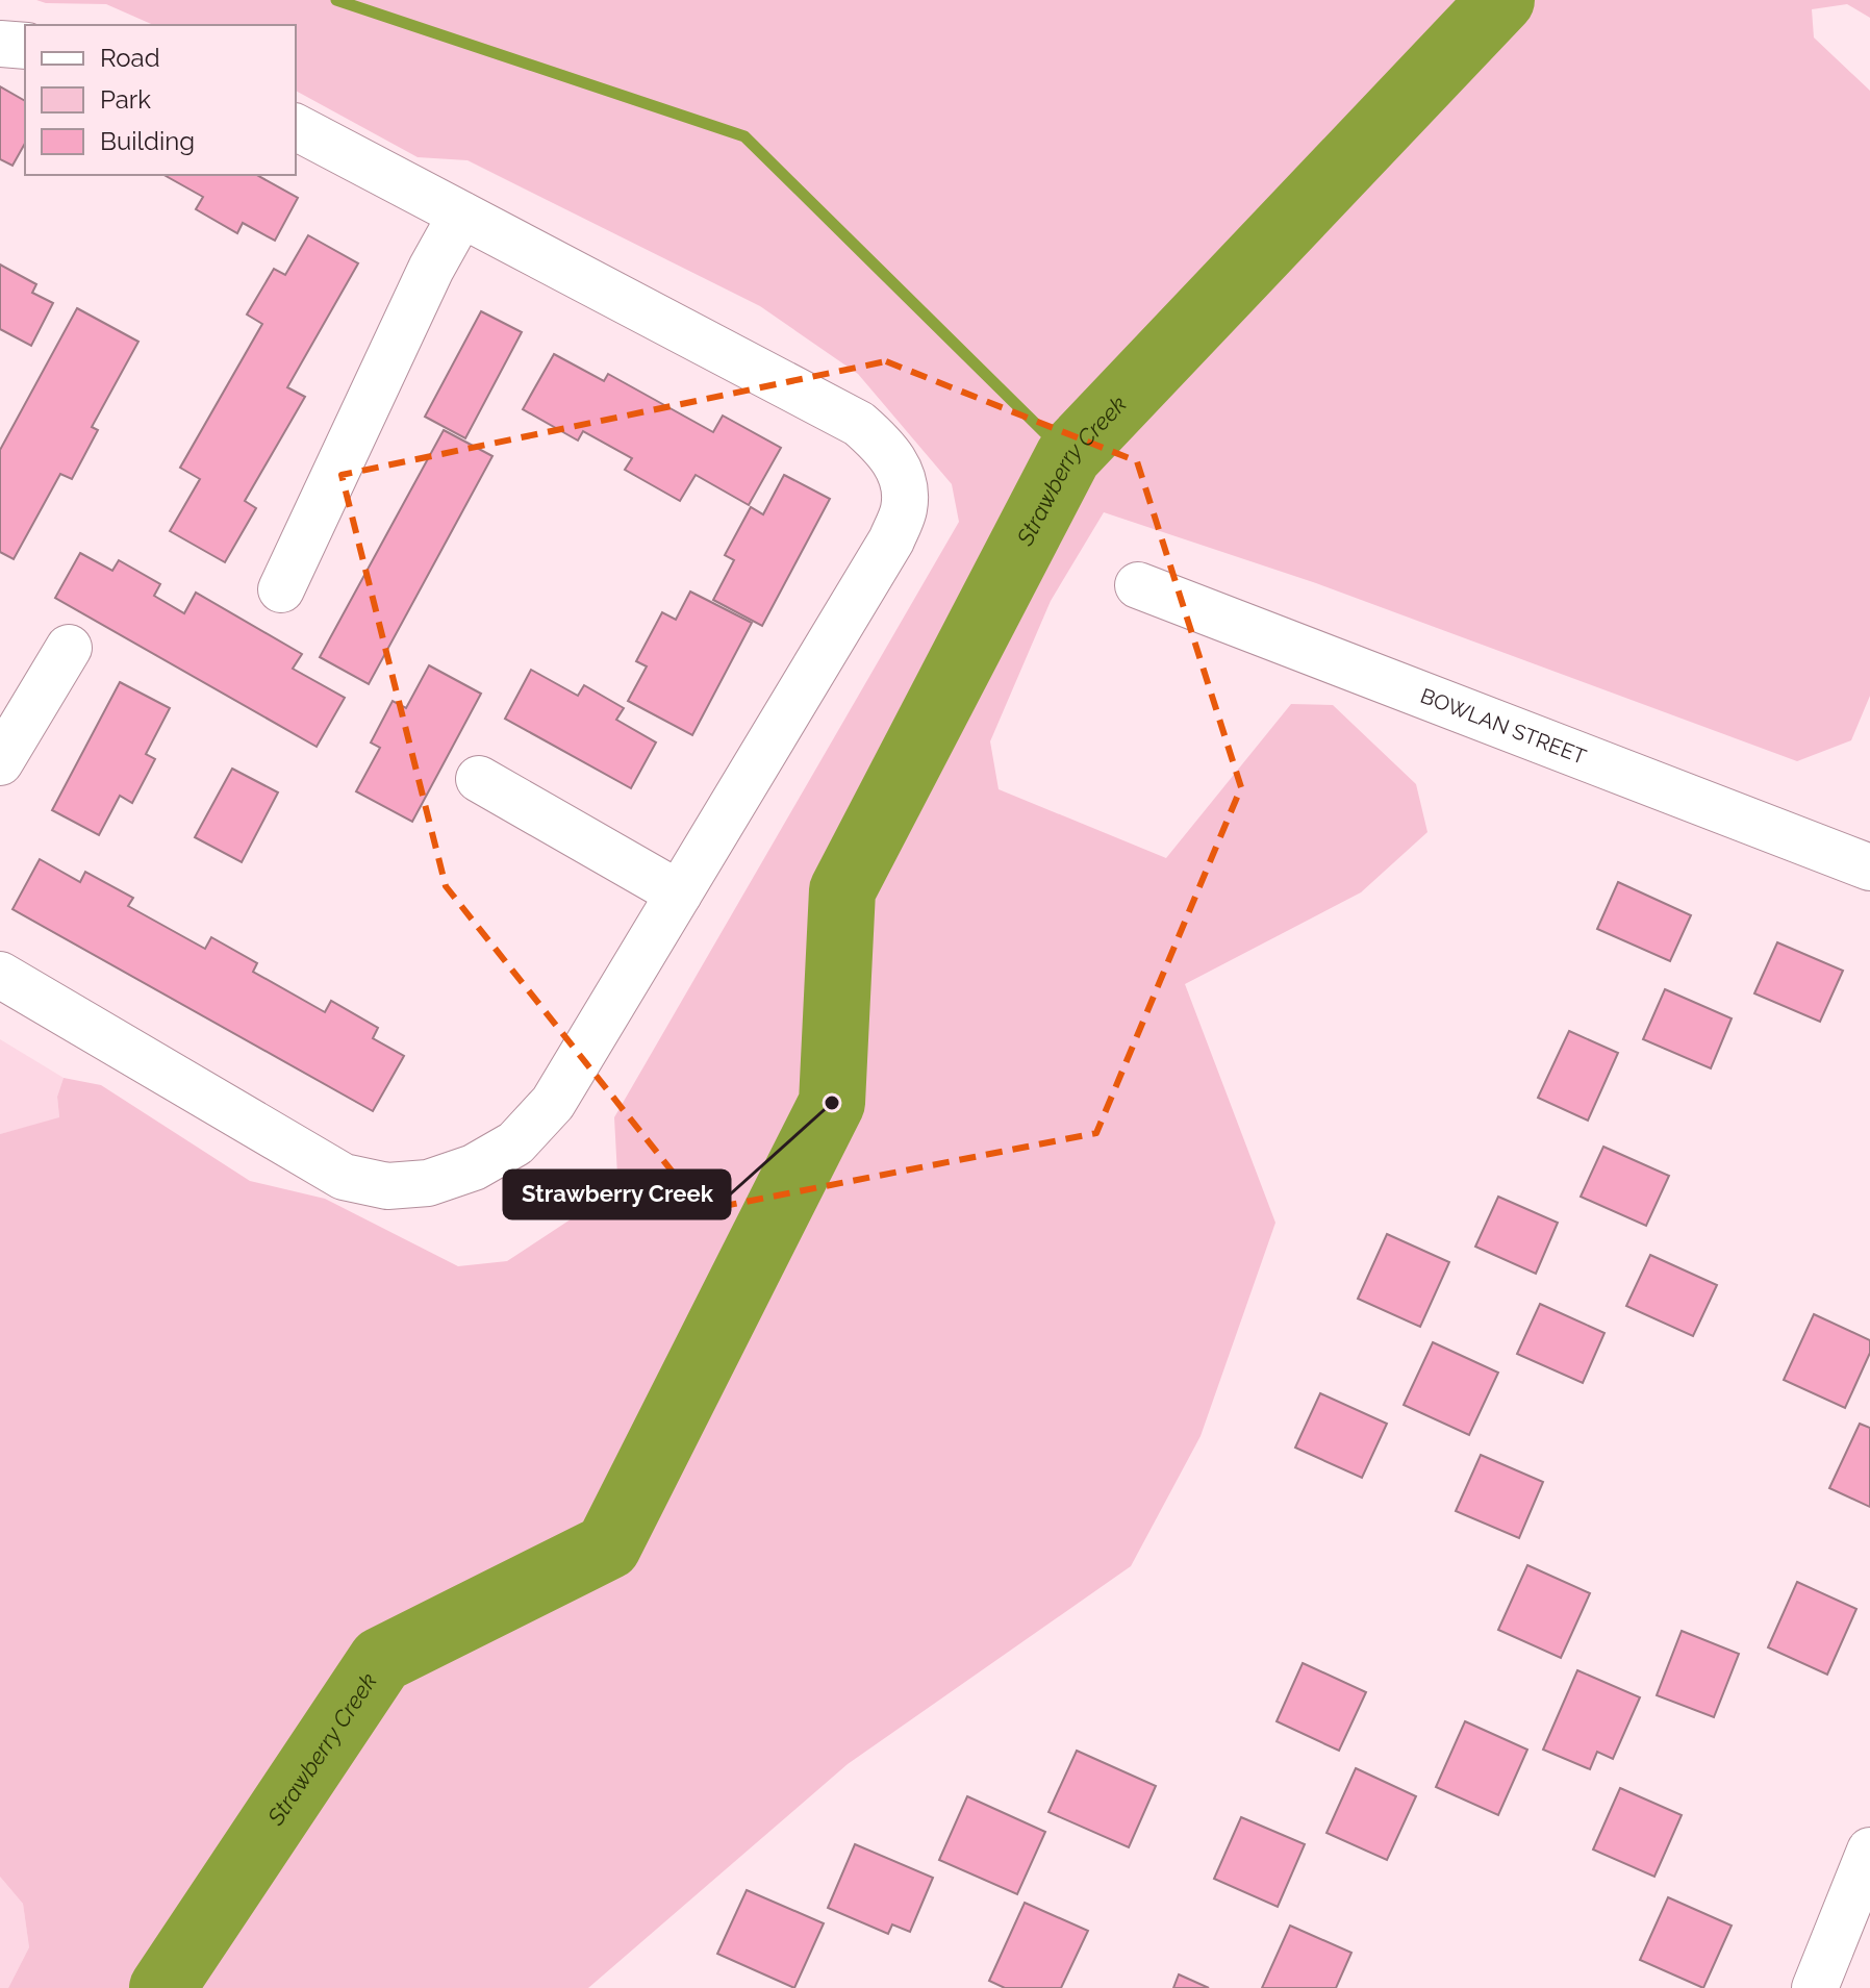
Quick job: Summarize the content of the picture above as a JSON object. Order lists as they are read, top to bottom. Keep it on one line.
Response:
{"streets":{"street":["BOWLAN STREET"]},"water":["Strawberry Creek"],"places":["Strawberry Creek"],"legend":["Road","Park","Building"]}
